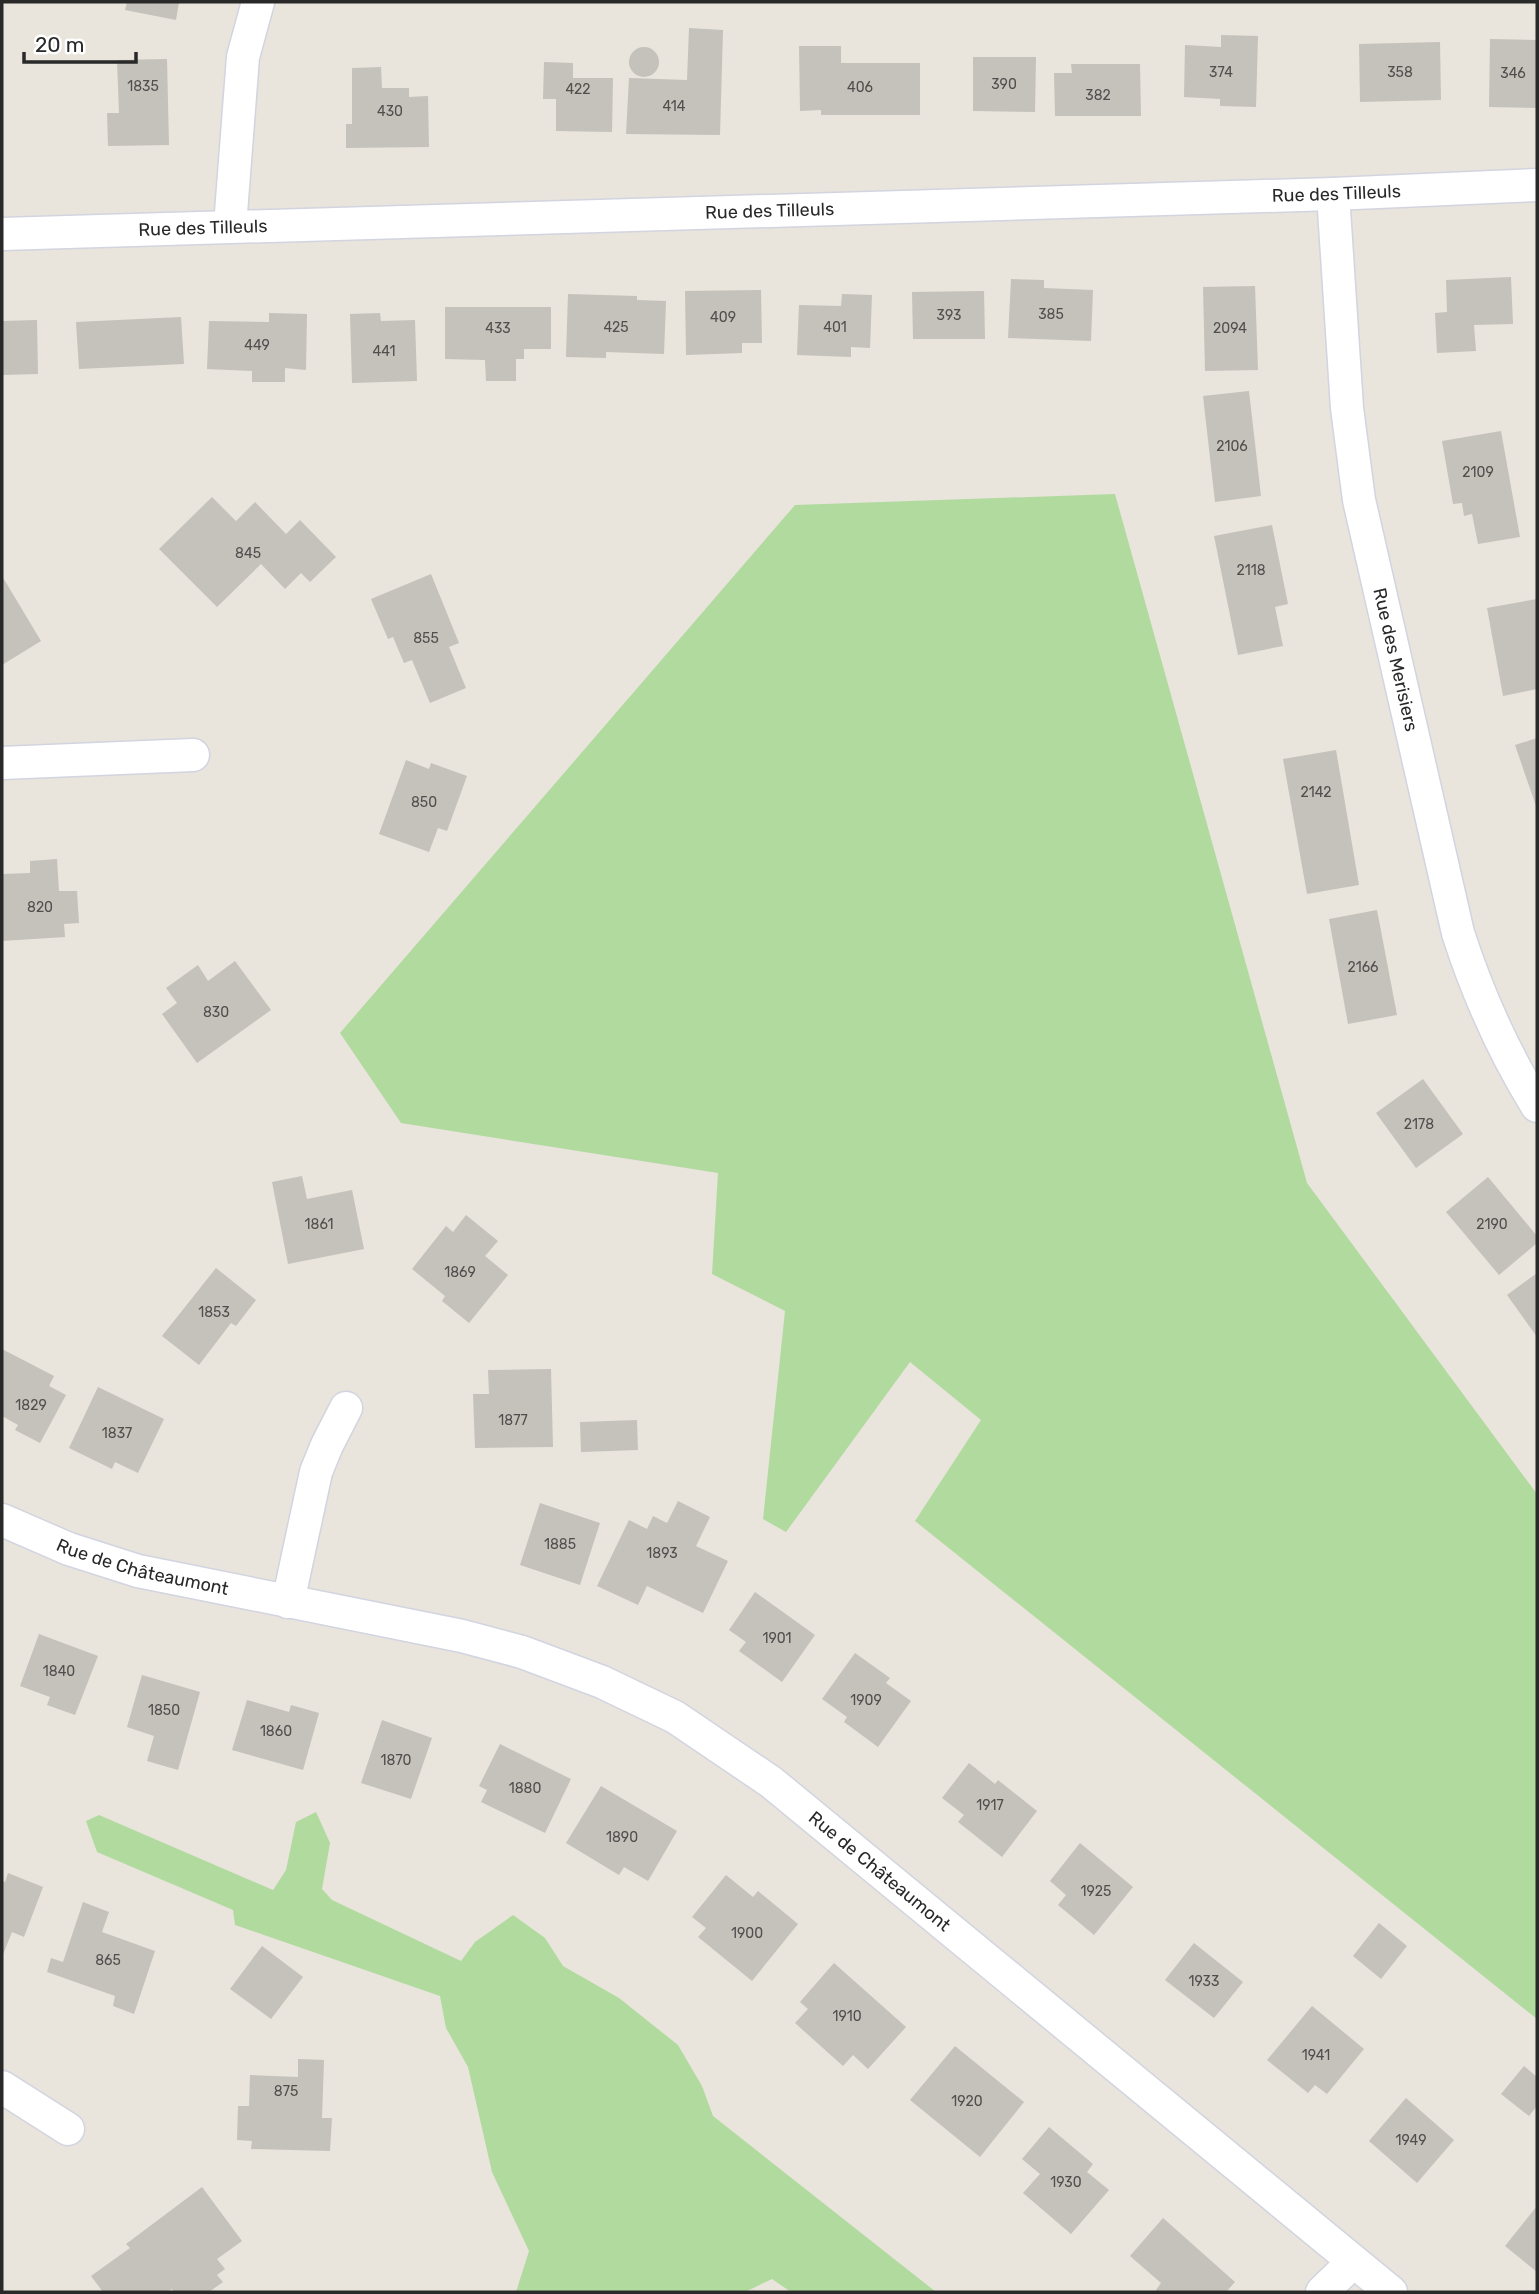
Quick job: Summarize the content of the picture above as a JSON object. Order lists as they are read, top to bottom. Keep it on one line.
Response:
{"streets":{"street":["Rue des Tilleuls","Rue des Merisiers","Rue de Châteaumont"]},"crossings":[["Rue des Tilleuls","Rue des Merisiers"]],"house_numbers":["374","358","346","390","1835","406","422","382","414","430","385","393","409","425","401","433","2094","449","441","2106","2109","845","2118","855","2142","850","820","2166","830","2178","1861","2190","1869","1853","1829","1877","1837","1885","1893","1901","1840","1909","1850","1860","1870","1880","1917","1890","1925","1900","865","1933","1910","1941","875","1920","1949","1930"],"scale_bar":"20 m"}
